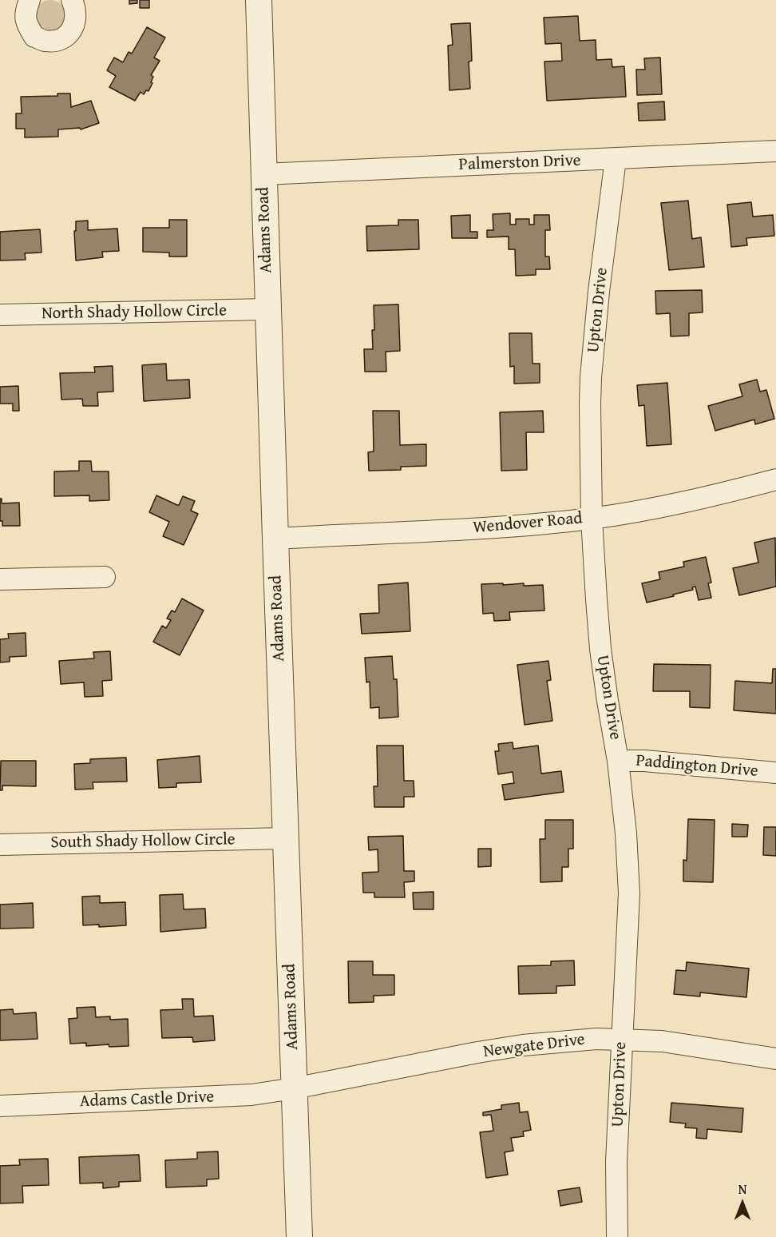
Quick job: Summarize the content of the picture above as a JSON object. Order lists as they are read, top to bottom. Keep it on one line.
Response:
{"streets":{"street":["Palmerston Drive","Adams Road","Upton Drive","North Shady Hollow Circle","Wendover Road","Paddington Drive","South Shady Hollow Circle","Newgate Drive","Adams Castle Drive"]},"crossings":[["Palmerston Drive","Adams Road"],["Palmerston Drive","Upton Drive"],["Adams Road","North Shady Hollow Circle"],["Adams Road","Wendover Road"],["Adams Road","South Shady Hollow Circle"],["Adams Road","Newgate Drive"],["Adams Road","Adams Castle Drive"],["Upton Drive","Wendover Road"],["Upton Drive","Paddington Drive"],["Upton Drive","Newgate Drive"],["Newgate Drive","Adams Castle Drive"]],"north":"top"}
